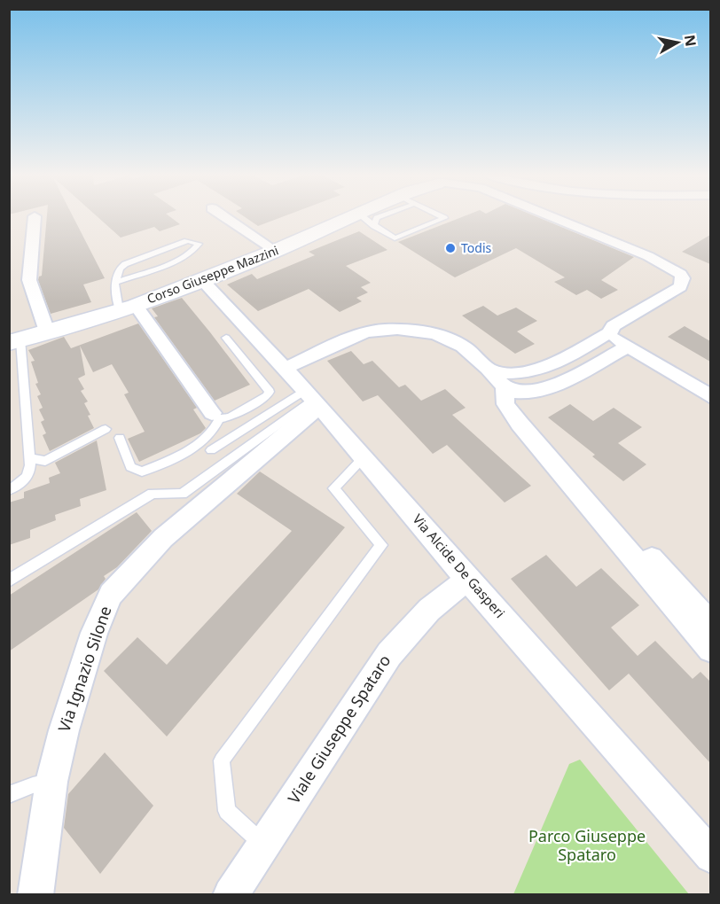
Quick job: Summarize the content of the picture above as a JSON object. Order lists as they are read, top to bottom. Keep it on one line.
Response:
{"streets":{"main road":["Corso Giuseppe Mazzini"],"street":["Via Alcide De Gasperi","Via Ignazio Silone","Viale Giuseppe Spataro"]},"crossings":[["Corso Giuseppe Mazzini","Via Alcide De Gasperi"],["Via Alcide De Gasperi","Via Ignazio Silone"],["Via Alcide De Gasperi","Viale Giuseppe Spataro"]],"parks":["Parco Giuseppe Spataro"],"places":["Todis"],"north":"right"}
